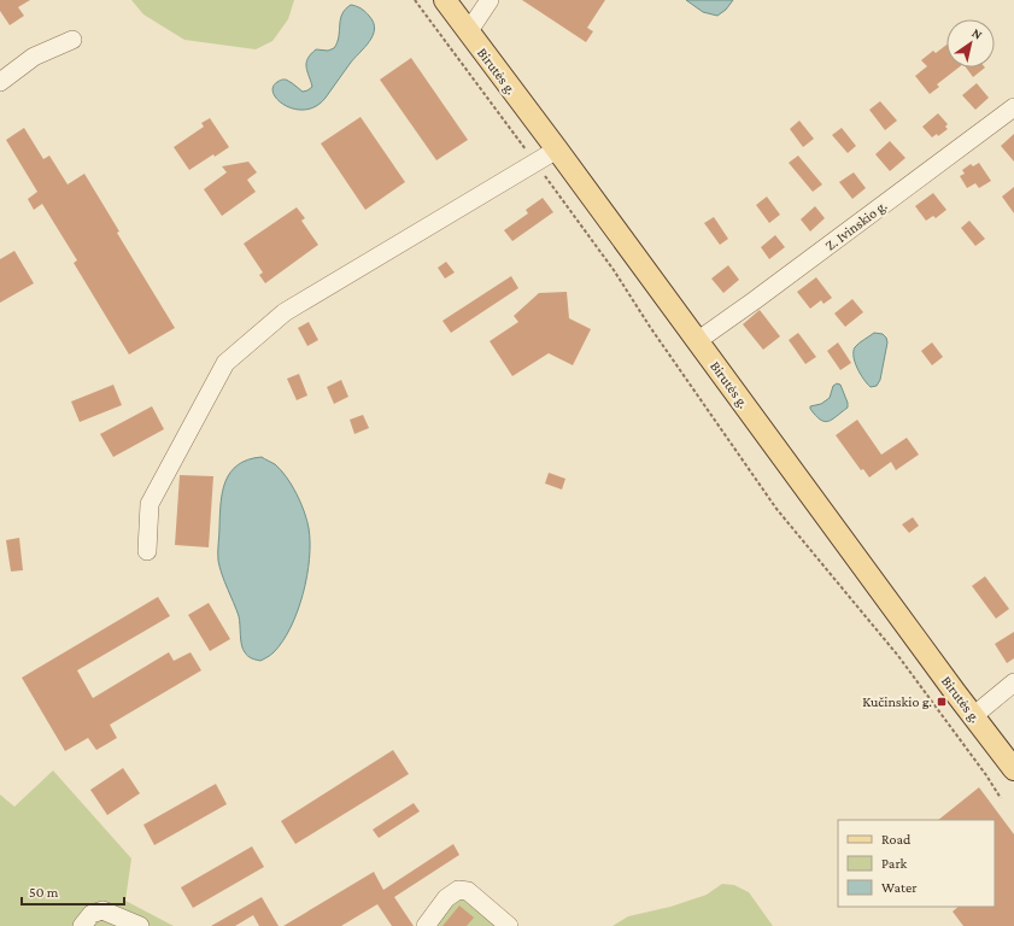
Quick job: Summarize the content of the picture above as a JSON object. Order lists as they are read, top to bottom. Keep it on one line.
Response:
{"streets":{"main road":["Birutės g."],"street":["Z. Ivinskio g."]},"crossings":[["Birutės g.","Z. Ivinskio g."]],"places":{"transit":["Kučinskio g."]},"legend":["Road","Park","Water"],"scale_bar":"50 m","north":"top right"}
